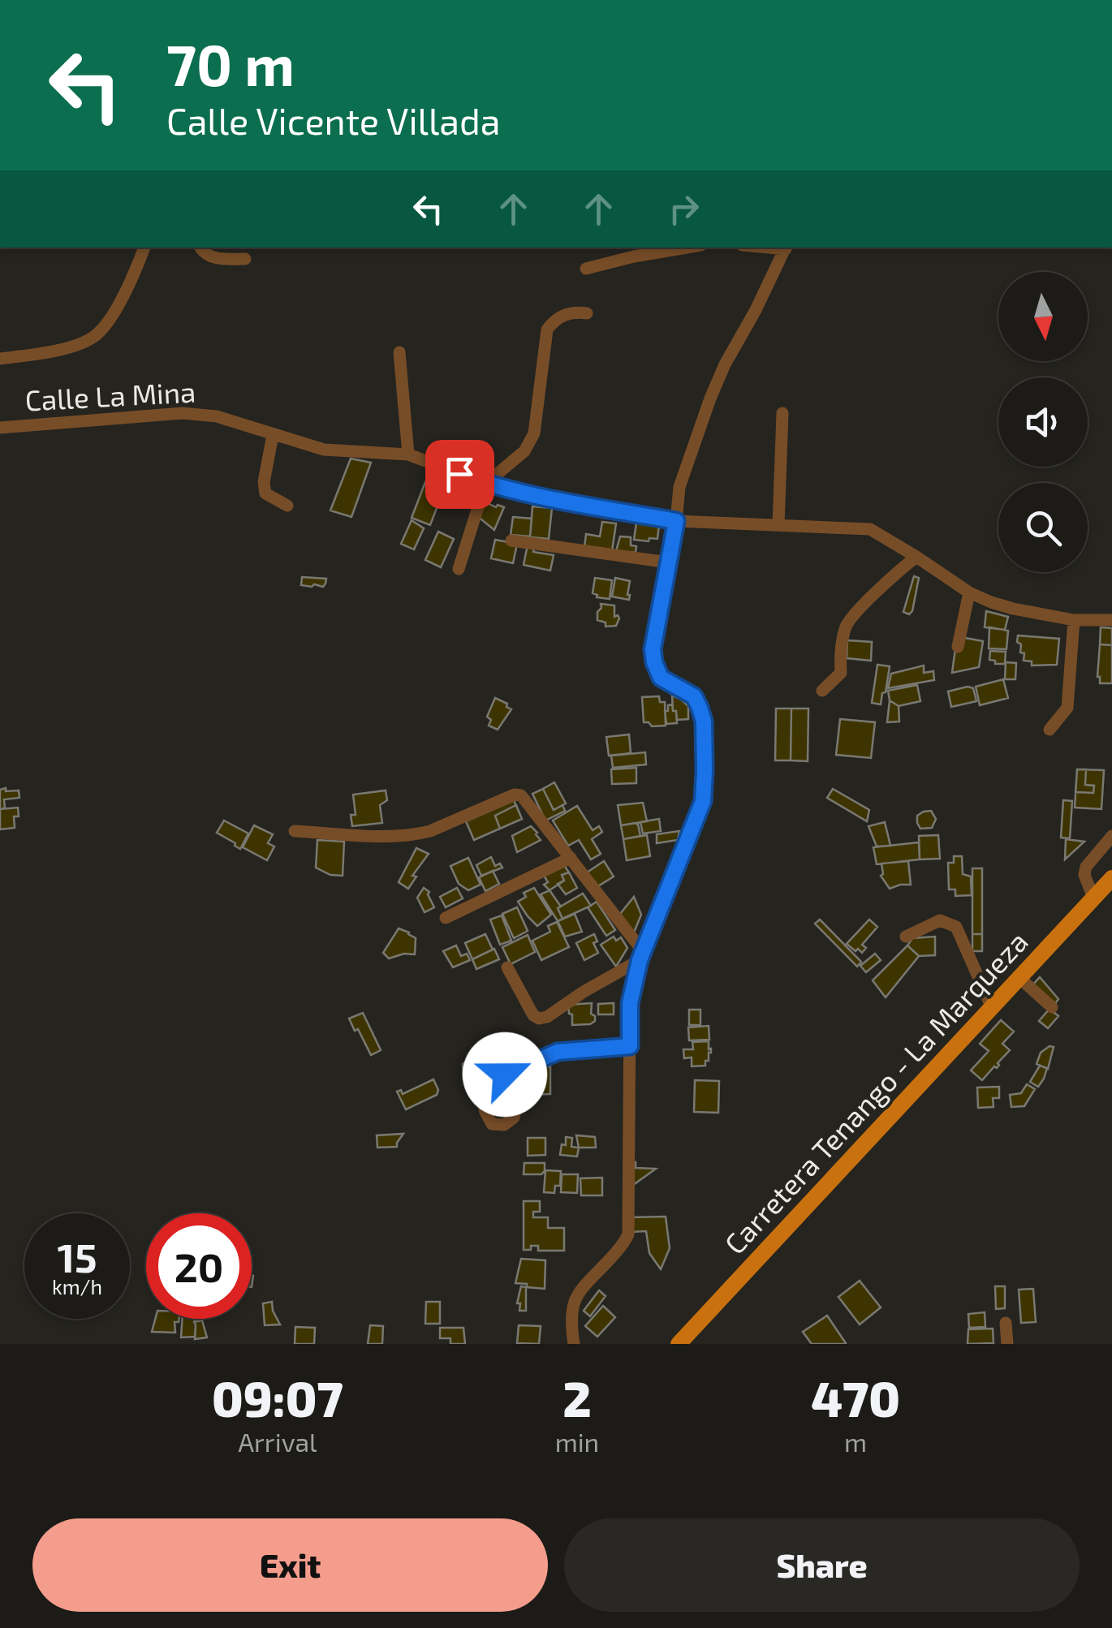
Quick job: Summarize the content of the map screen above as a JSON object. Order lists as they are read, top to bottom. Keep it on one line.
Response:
{"streets":{"main road":["Carretera Tenango - La Marqueza"],"street":["Calle La Mina"]},"north":"bottom","page":{"turn":["70 m","Calle Vicente Villada"],"speed":"15 km/h","limit":"20","eta":["09:07","Arrival","2","min","470","m"],"buttons":["Exit","Share"]}}
